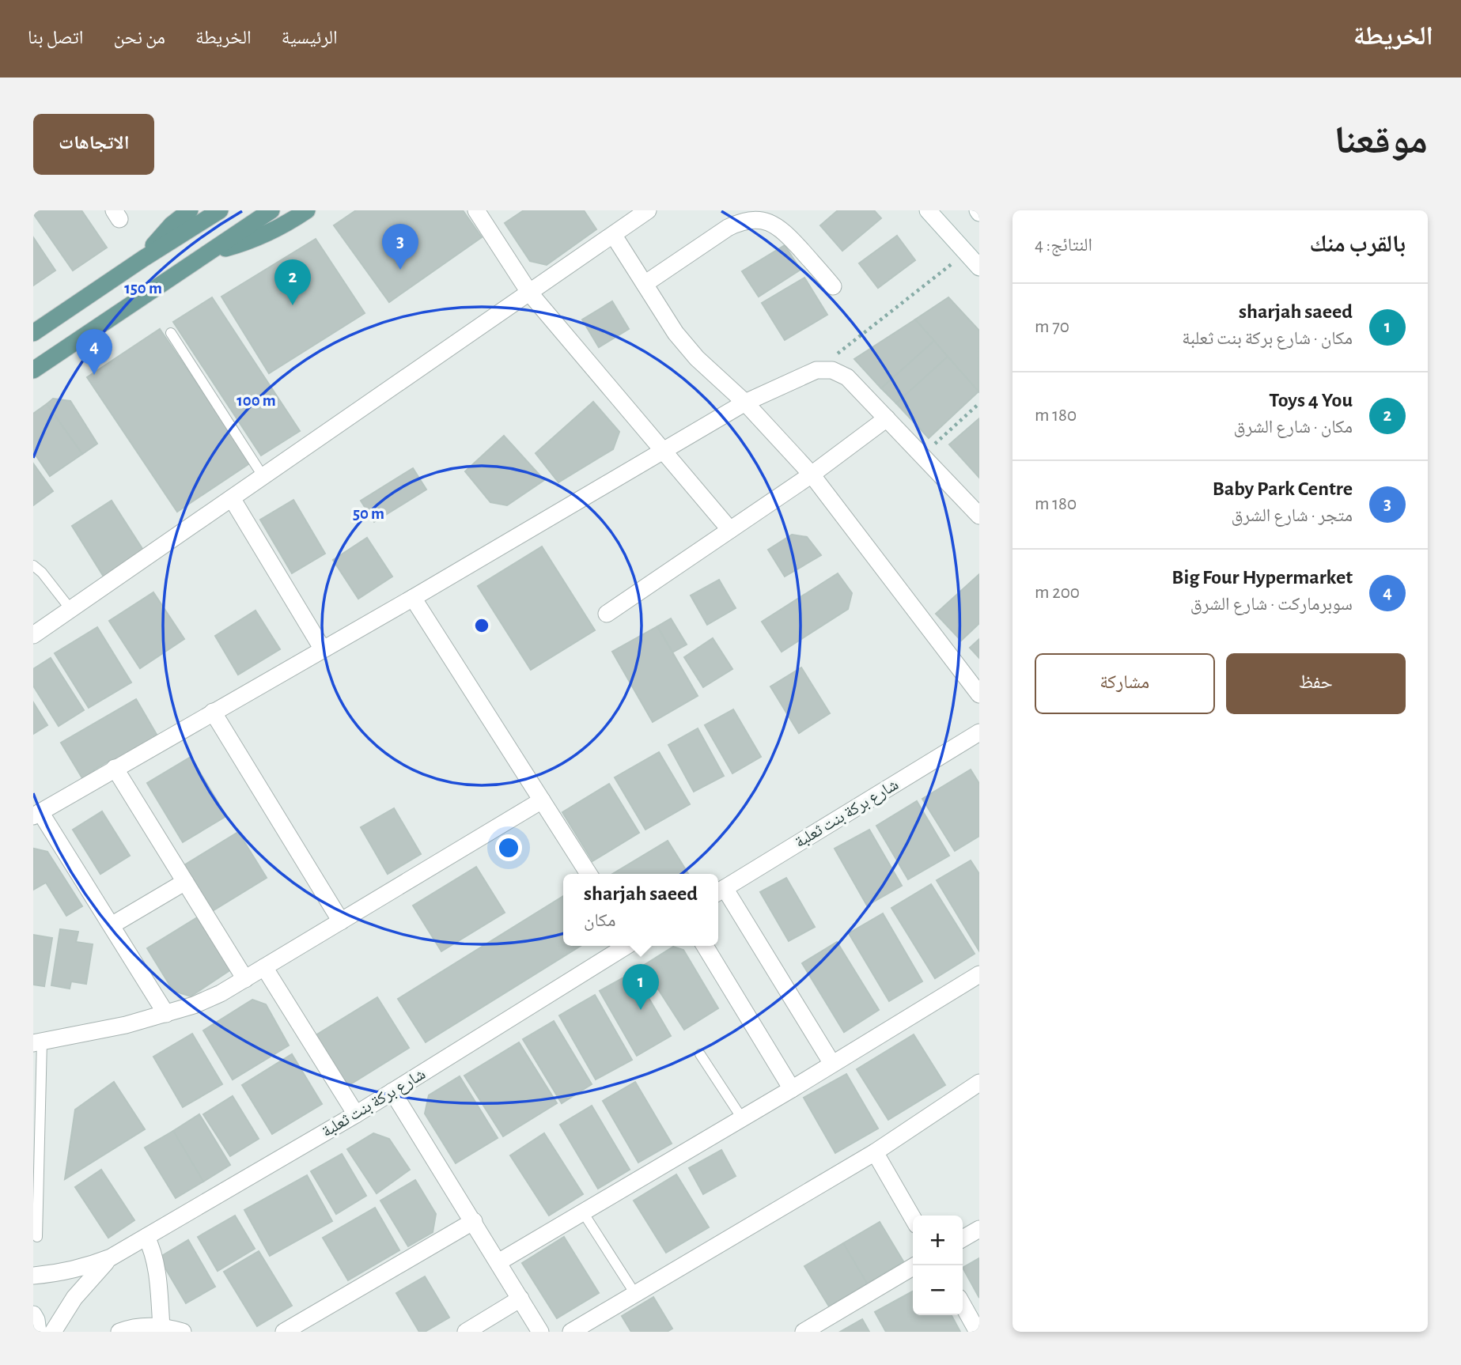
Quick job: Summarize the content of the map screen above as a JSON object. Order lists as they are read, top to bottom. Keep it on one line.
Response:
{"streets":{"street":["شارع بركة بنت ثعلبة"]},"page":{"header":"الخريطة","nav":["الرئيسية","الخريطة","من نحن","اتصل بنا"],"title":"موقعنا","buttons":["الاتجاهات",["حفظ","مشاركة"]],"heading":["بالقرب منك","النتائج: 4"],"pins":["3","2","4","1"],"list":[{"mark":"1","name":"sharjah saeed","note":"مكان · شارع بركة بنت ثعلبة","value":"70 m"},{"mark":"2","name":"Toys 4 You","note":"مكان · شارع الشرق","value":"180 m"},{"mark":"3","name":"Baby Park Centre","note":"متجر · شارع الشرق","value":"180 m"},{"mark":"4","name":"Big Four Hypermarket","note":"سوبرماركت · شارع الشرق","value":"200 m"}],"popup":["sharjah saeed","مكان"],"map_buttons":["+","−"]},"rings":["150 m","100 m","50 m"]}
